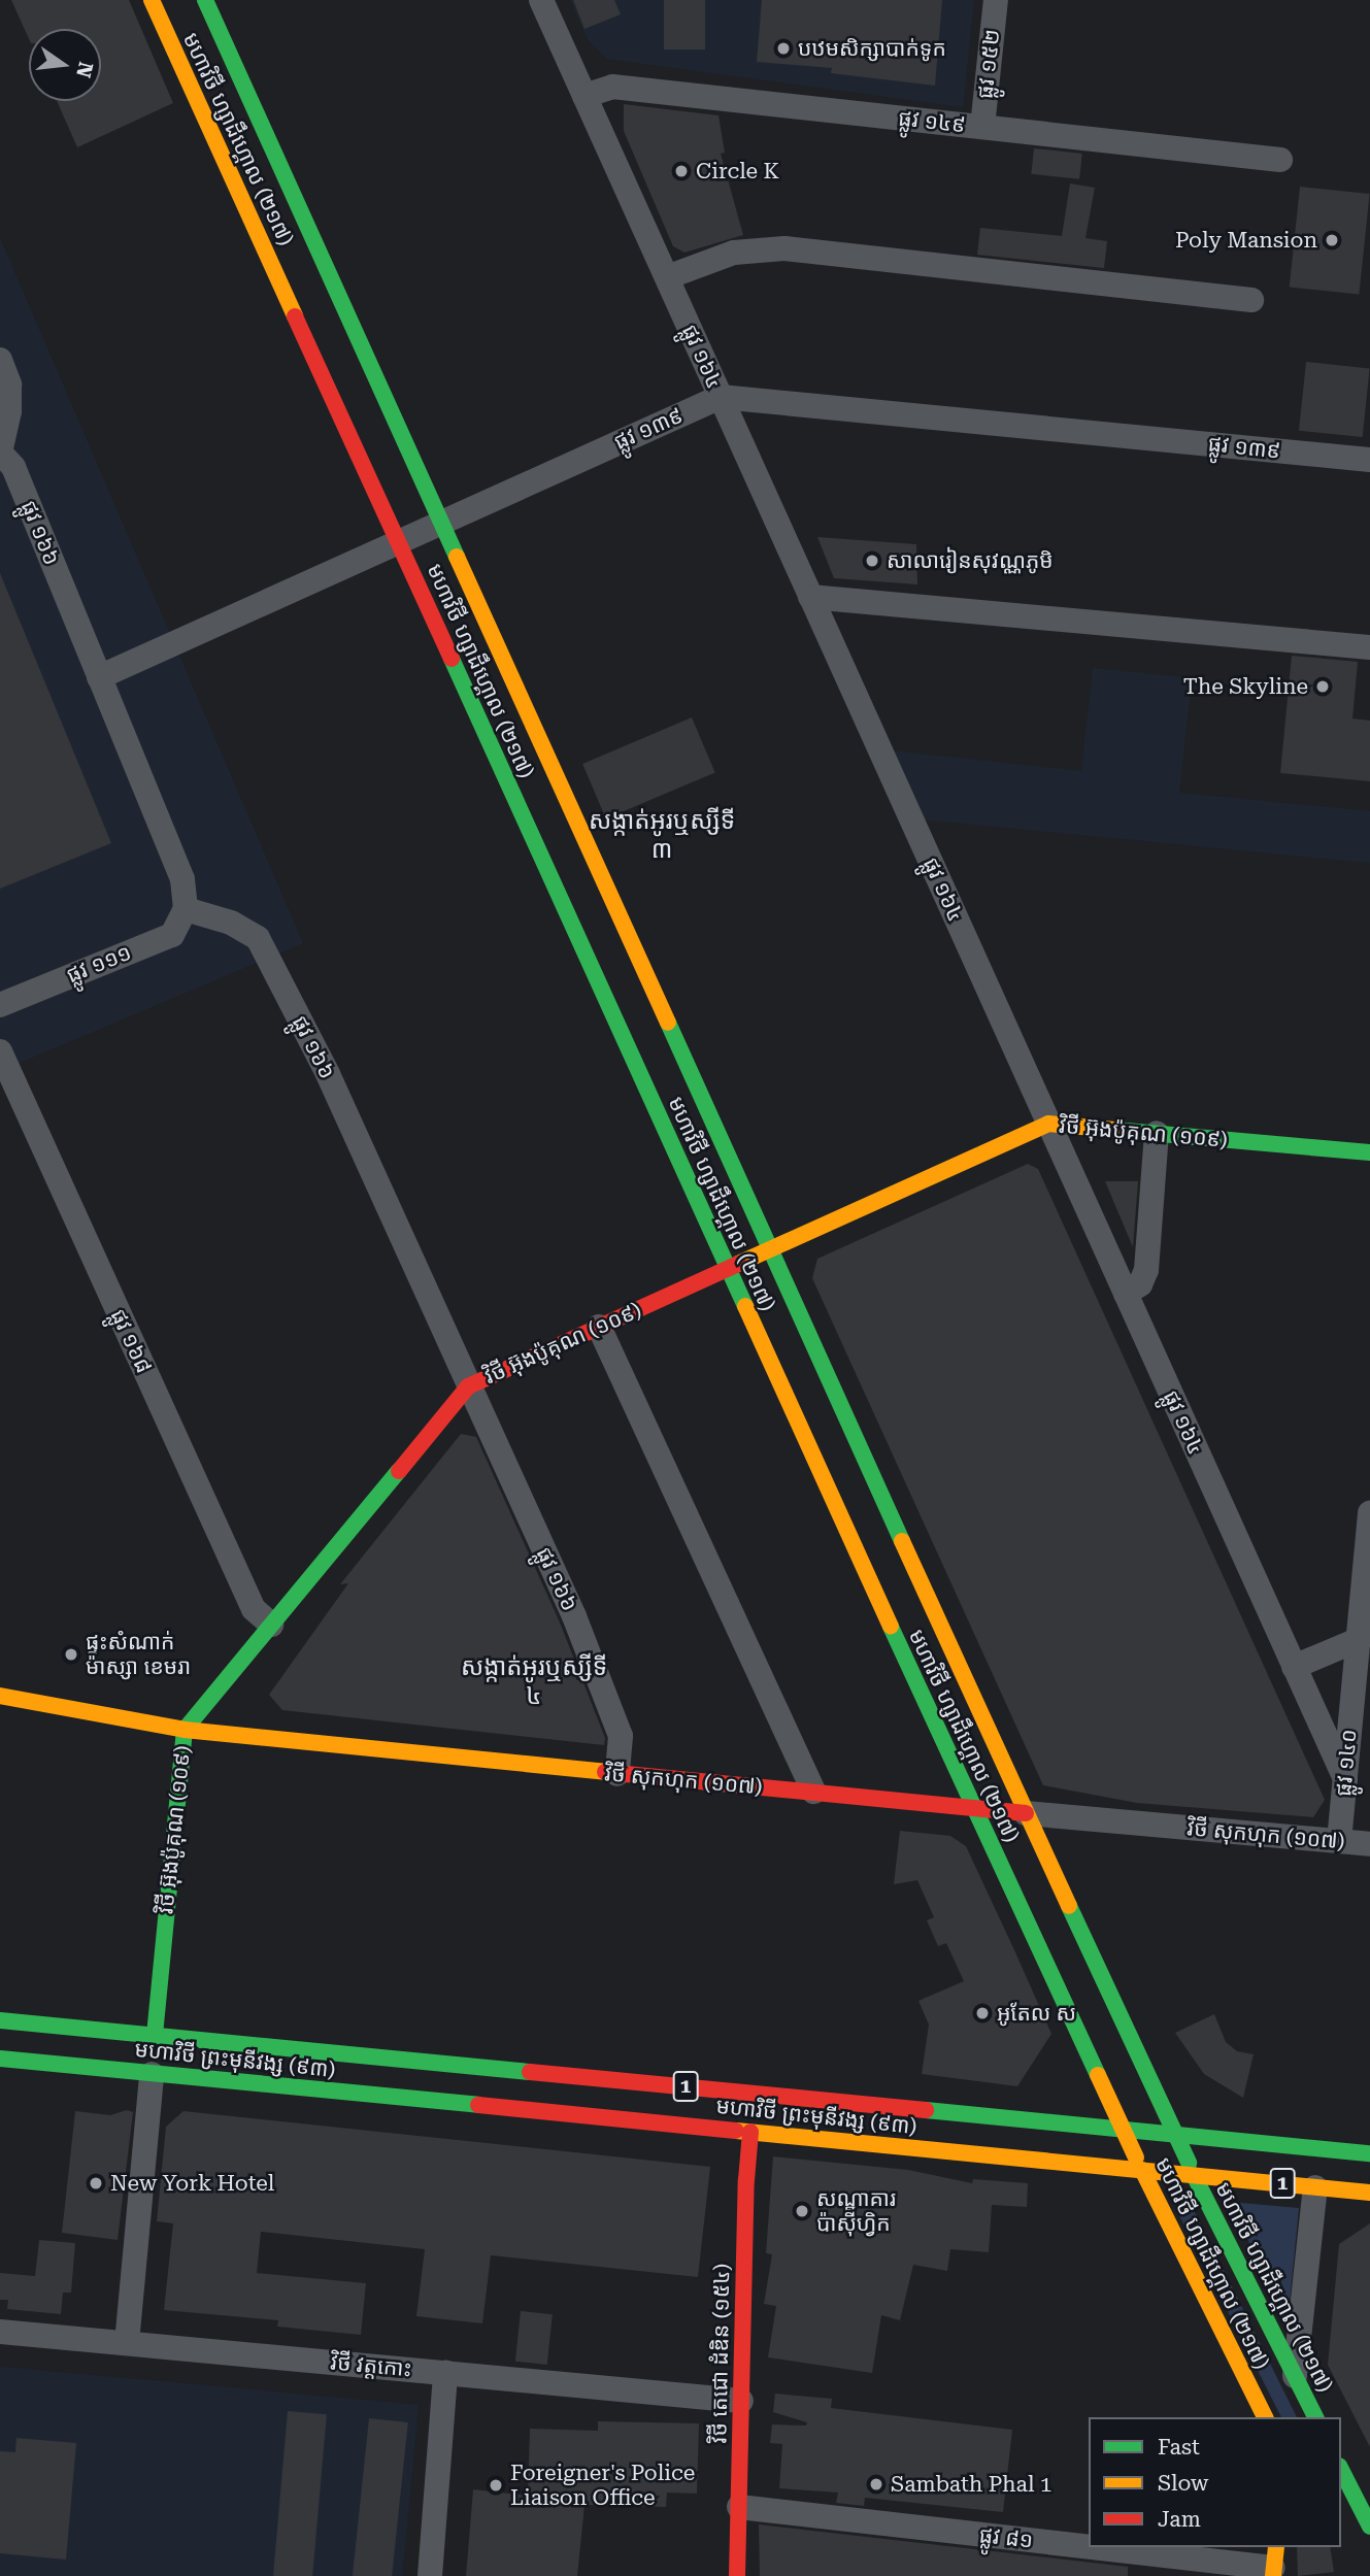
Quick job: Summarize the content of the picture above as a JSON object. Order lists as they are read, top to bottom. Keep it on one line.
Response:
{"streets":{"main road":["មហាវិថី ហ្សាដឹហ្គោល (២១៧)","វិថី អ៊ុងប៉ូគុណ (១០៩)","វិថី សុកហុក (១០៧)","មហាវិថី ព្រះមុនីវង្ស (៩៣)","1","មហាវិថី ហ្សាដឺហ្គោល (២១៧)","វិថី តេជោ ដំឌិន (១៥៤)"],"street":["ផ្លូវ ១៥២","ផ្លូវ ១៤៩","ផ្លូវ ១៦៤","ផ្លូវ ១៣៩","ផ្លូវ ១៦៦","ផ្លូវ ១១១","ផ្លូវ ១៦៨","ផ្លូវ ១៤០","វិថី វត្តកោះ","ផ្លូវ ៨១"]},"crossings":[["ផ្លូវ ១៥២","ផ្លូវ ១៤៩"],["ផ្លូវ ១៤៩","ផ្លូវ ១៦៤"],["មហាវិថី ហ្សាដឹហ្គោល (២១៧)","ផ្លូវ ១៣៩"],["មហាវិថី ហ្សាដឹហ្គោល (២១៧)","វិថី អ៊ុងប៉ូគុណ (១០៩)"],["មហាវិថី ហ្សាដឹហ្គោល (២១៧)","វិថី សុកហុក (១០៧)"],["មហាវិថី ហ្សាដឹហ្គោល (២១៧)","មហាវិថី ព្រះមុនីវង្ស (៩៣)"],["មហាវិថី ហ្សាដឹហ្គោល (២១៧)","មហាវិថី ហ្សាដឺហ្គោល (២១៧)"],["ផ្លូវ ១៦៤","ផ្លូវ ១៣៩"],["ផ្លូវ ១៦៤","វិថី អ៊ុងប៉ូគុណ (១០៩)"],["ផ្លូវ ១៦៤","ផ្លូវ ១៤០"],["ផ្លូវ ១៣៩","ផ្លូវ ១៦៦"],["ផ្លូវ ១៦៦","ផ្លូវ ១១១"],["ផ្លូវ ១៦៦","វិថី អ៊ុងប៉ូគុណ (១០៩)"],["ផ្លូវ ១៦៦","វិថី សុកហុក (១០៧)"],["វិថី អ៊ុងប៉ូគុណ (១០៩)","ផ្លូវ ១៦៨"],["វិថី អ៊ុងប៉ូគុណ (១០៩)","វិថី សុកហុក (១០៧)"],["វិថី អ៊ុងប៉ូគុណ (១០៩)","មហាវិថី ព្រះមុនីវង្ស (៩៣)"],["ផ្លូវ ១៤០","វិថី សុកហុក (១០៧)"],["មហាវិថី ព្រះមុនីវង្ស (៩៣)","មហាវិថី ហ្សាដឺហ្គោល (២១៧)"],["មហាវិថី ព្រះមុនីវង្ស (៩៣)","វិថី តេជោ ដំឌិន (១៥៤)"],["វិថី តេជោ ដំឌិន (១៥៤)","វិថី វត្តកោះ"],["វិថី តេជោ ដំឌិន (១៥៤)","ផ្លូវ ៨១"]],"districts":["សង្កាត់អូរឬស្សីទី ៣","សង្កាត់អូរឬស្សីទី ៤"],"places":["បឋមសិក្សាបាក់ទូក","Circle K","Poly Mansion","សាលារៀនសុវណ្ណភូមិ","The Skyline","ផ្ទះសំណាក់ ម៉ាស្សា ខេមរា","អូតែល ស","New York Hotel","សណ្ឋាគារ ប៉ាស៊ីហ្វិក","Sambath Phal 1","Foreigner's Police Liaison Office"],"legend":["Fast","Slow","Jam"],"north":"right"}
